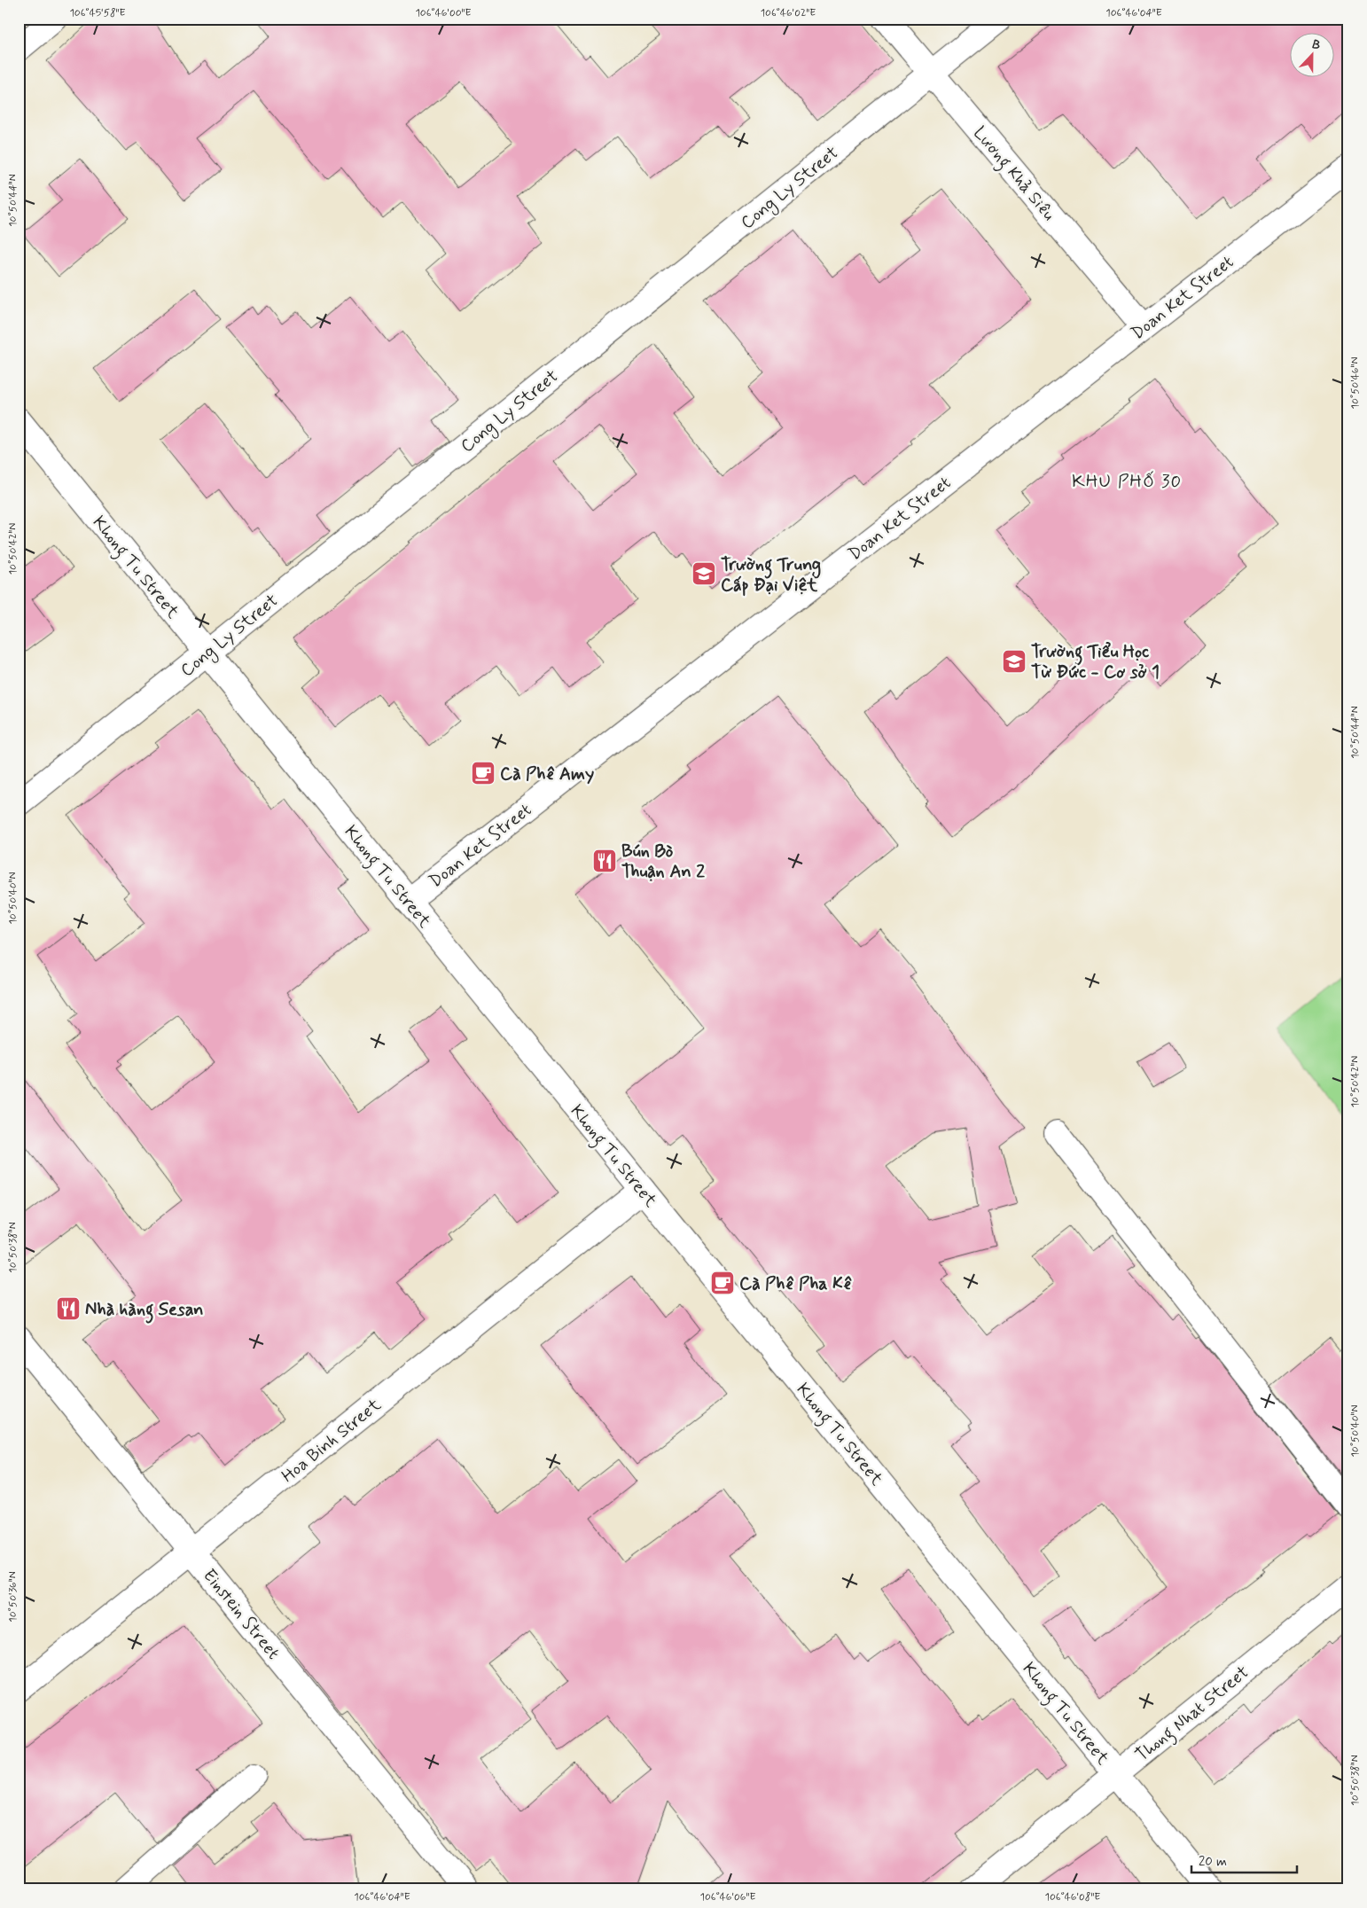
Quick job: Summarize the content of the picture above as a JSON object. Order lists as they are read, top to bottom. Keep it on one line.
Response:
{"streets":{"street":["Lương Khả Siêu","Cong Ly Street","Doan Ket Street","Khong Tu Street","Hoa Binh Street","Einstein Street","Thong Nhat Street"]},"crossings":[["Lương Khả Siêu","Cong Ly Street"],["Lương Khả Siêu","Doan Ket Street"],["Cong Ly Street","Khong Tu Street"],["Doan Ket Street","Khong Tu Street"],["Khong Tu Street","Hoa Binh Street"],["Khong Tu Street","Thong Nhat Street"],["Hoa Binh Street","Einstein Street"]],"districts":["KHU PHỐ 30"],"places":{"school or university":["Trường Trung Cấp Đại Việt","Trường Tiểu Học Từ Đức - Cơ sở 1"],"cafe":["Cà Phê Amy","Cà Phê Pha Kê"],"restaurant":["Bún Bò Thuận An 2","Nhà hàng Sesan"]},"scale_bar":"20 m","north":"top","coordinates":["106°45'58\"E","106°46'00\"E","106°46'02\"E","106°46'04\"E","10°50'44\"N","10°50'46\"N","10°50'42\"N","10°50'40\"N","10°50'38\"N","10°50'36\"N","106°46'06\"E","106°46'08\"E"]}
